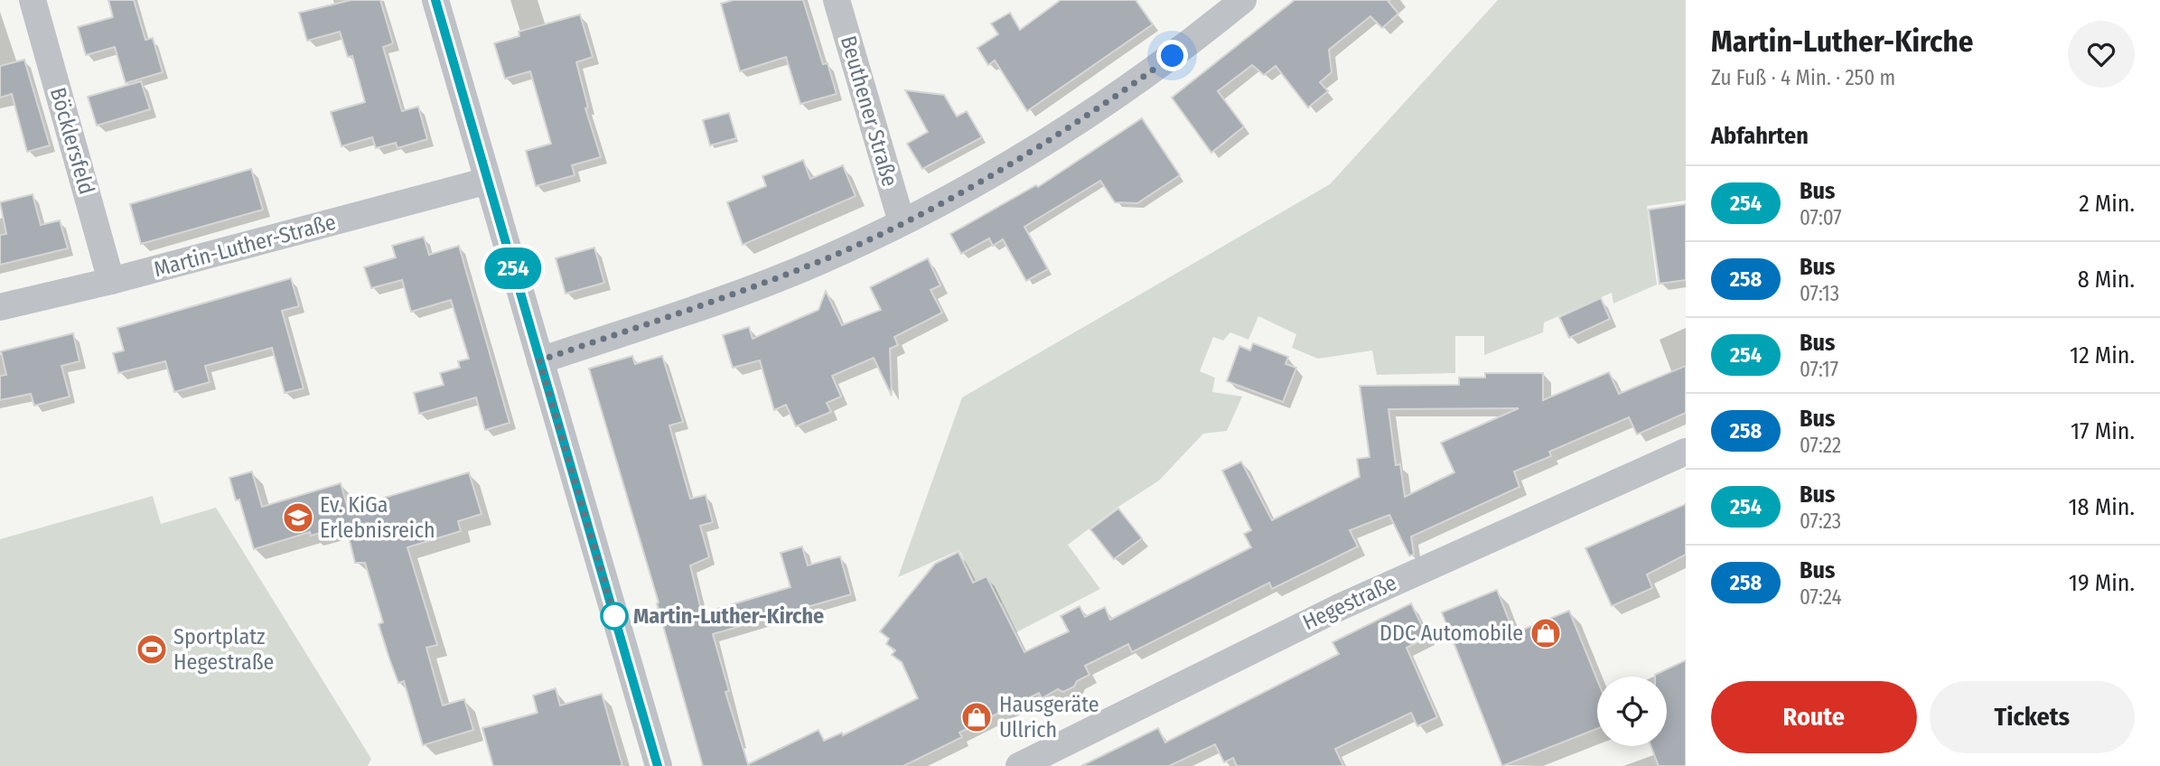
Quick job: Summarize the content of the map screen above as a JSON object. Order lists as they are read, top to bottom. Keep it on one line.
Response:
{"streets":{"street":["Beuthener Straße","Böcklersfeld","Martin-Luther-Straße","Hegestraße"]},"crossings":[["Böcklersfeld","Martin-Luther-Straße"]],"places":{"school or university":["Ev. KiGa Erlebnisreich"],"other":["Martin-Luther-Kirche"],"shop":["DDC Automobile","Hausgeräte Ullrich"],"sports":["Sportplatz Hegestraße"]},"lines":["bus line 254"],"page":{"on_map":"254","heading":[["Martin-Luther-Kirche","Zu Fuß · 4 Min. · 250 m"],"Abfahrten"],"list":[{"mark":"254","name":"Bus","note":"07:07","value":"2 Min."},{"mark":"258","name":"Bus","note":"07:13","value":"8 Min."},{"mark":"254","name":"Bus","note":"07:17","value":"12 Min."},{"mark":"258","name":"Bus","note":"07:22","value":"17 Min."},{"mark":"254","name":"Bus","note":"07:23","value":"18 Min."},{"mark":"258","name":"Bus","note":"07:24","value":"19 Min."}],"buttons":["Route","Tickets"]}}
